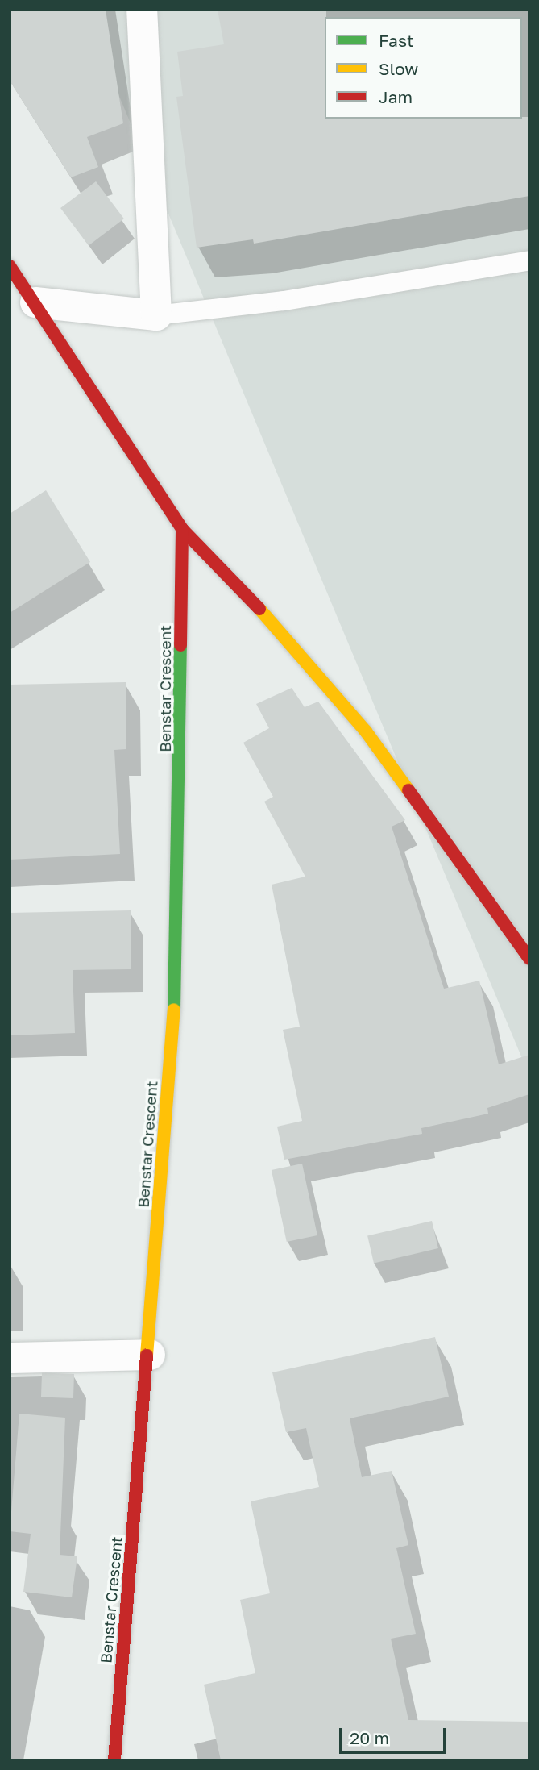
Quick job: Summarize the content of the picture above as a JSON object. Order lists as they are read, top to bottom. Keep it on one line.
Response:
{"streets":{"street":["Benstar Crescent"]},"legend":["Fast","Slow","Jam"],"scale_bar":"20 m"}
